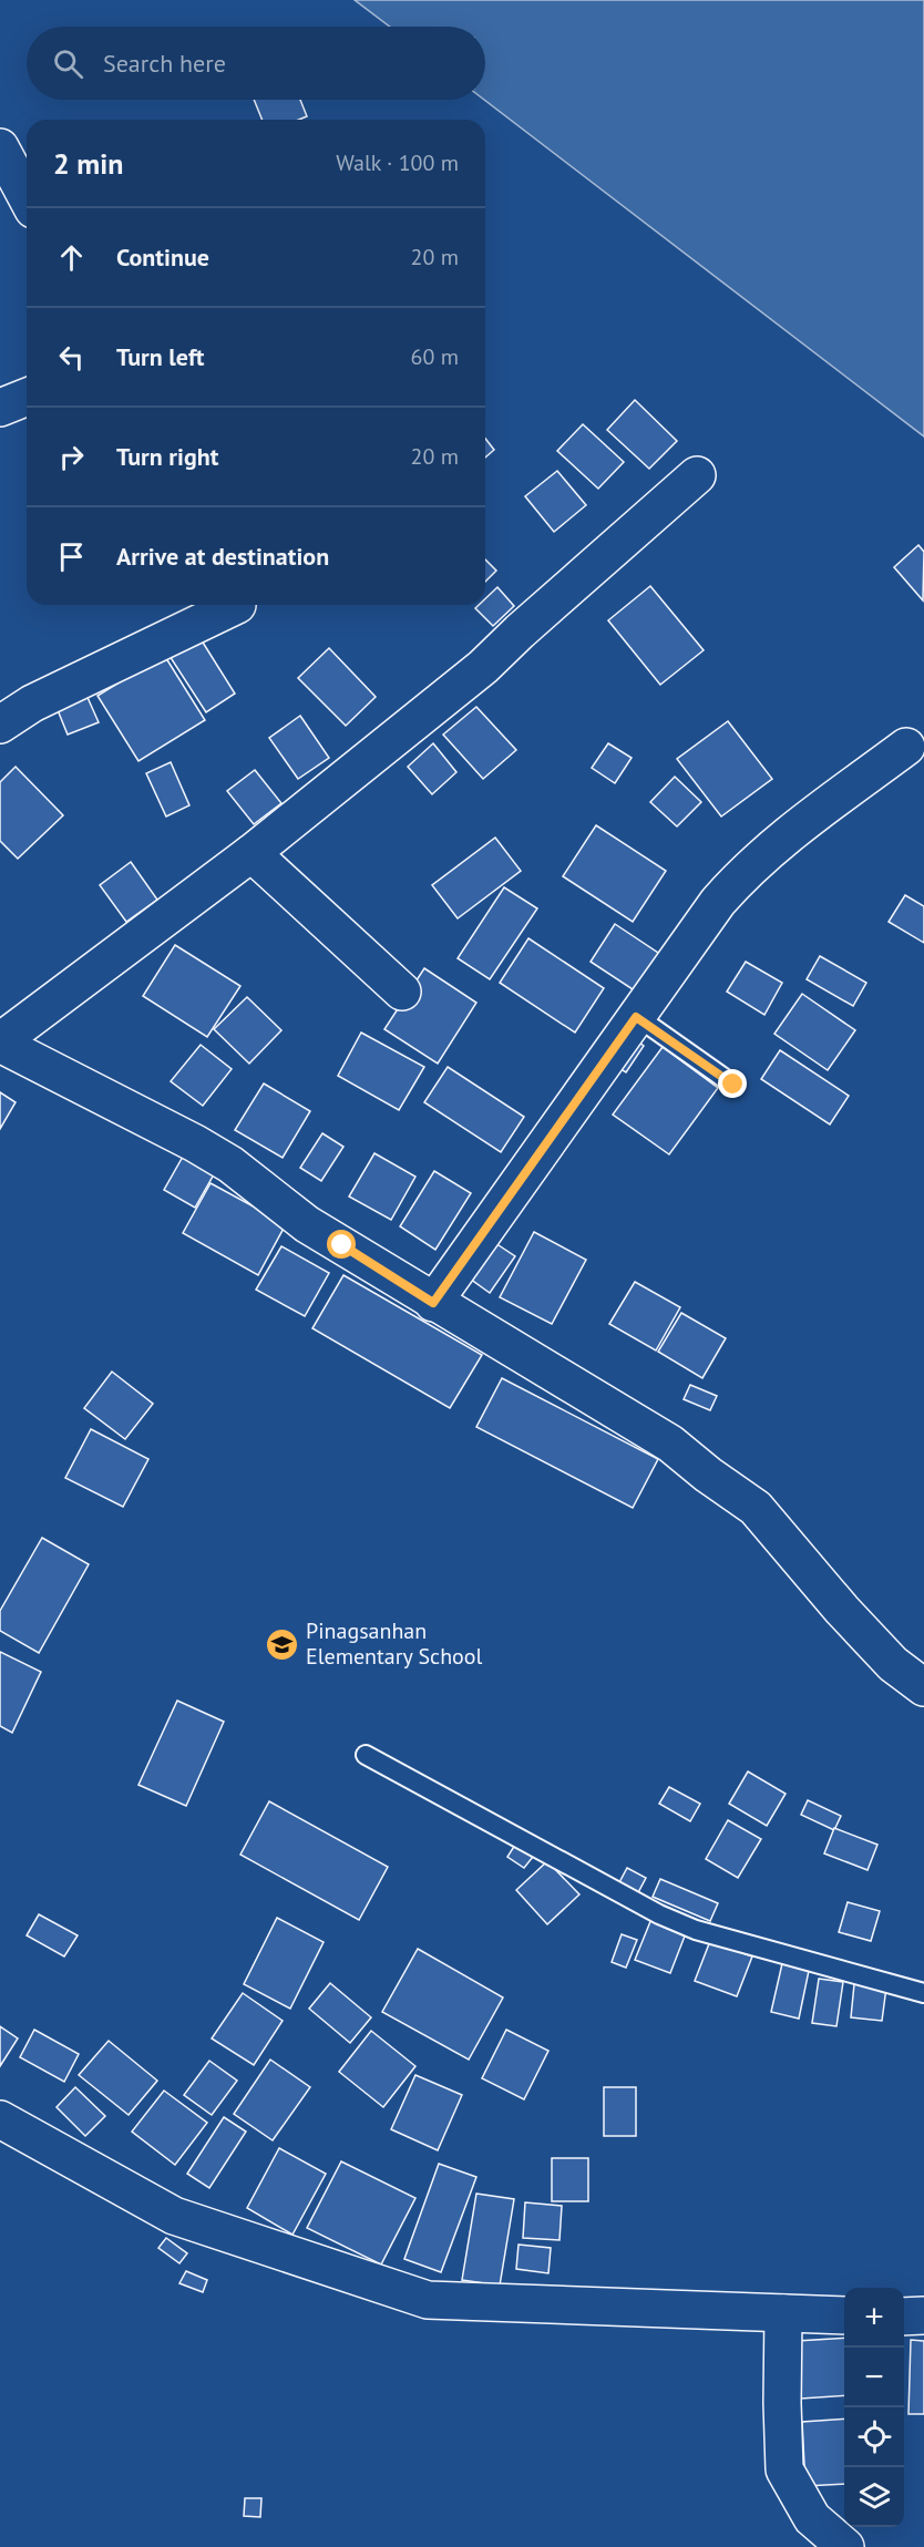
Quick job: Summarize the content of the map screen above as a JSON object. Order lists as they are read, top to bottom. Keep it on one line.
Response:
{"places":{"school or university":["Pinagsanhan Elementary School"]},"page":{"search":"Search here","heading":["2 min","Walk · 100 m"],"list":[["Continue","20 m"],["Turn left","60 m"],["Turn right","20 m"],"Arrive at destination"],"map_buttons":["+","−"]}}
